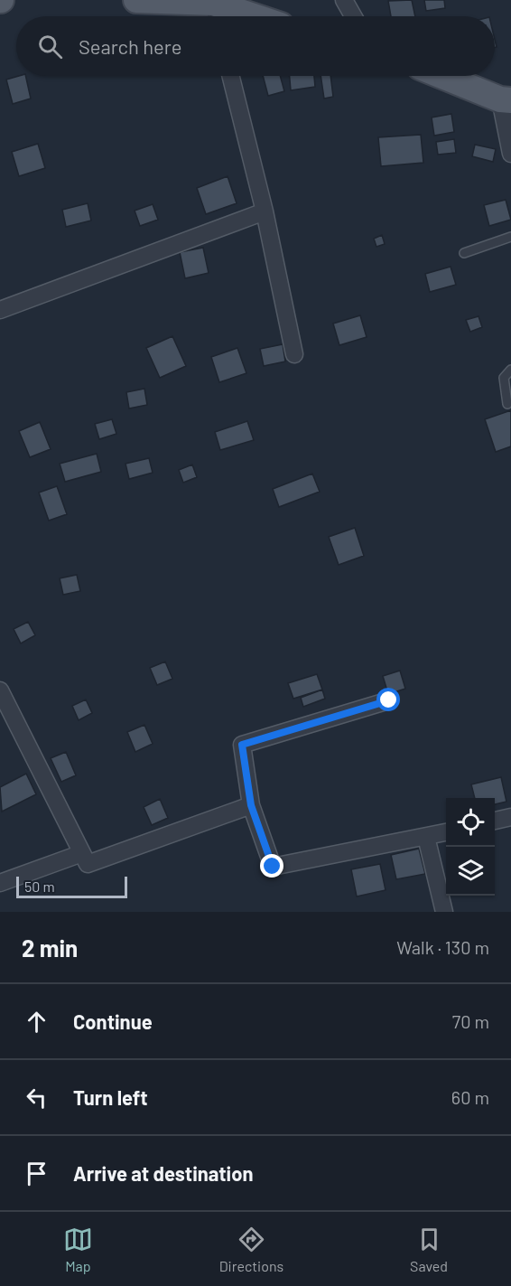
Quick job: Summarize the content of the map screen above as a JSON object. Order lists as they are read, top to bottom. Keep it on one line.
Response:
{"scale_bar":"50 m","page":{"search":"Search here","scale":"50 m","heading":["2 min","Walk · 130 m"],"list":[["Continue","70 m"],["Turn left","60 m"],"Arrive at destination"],"nav":["Map","Directions","Saved"]}}
